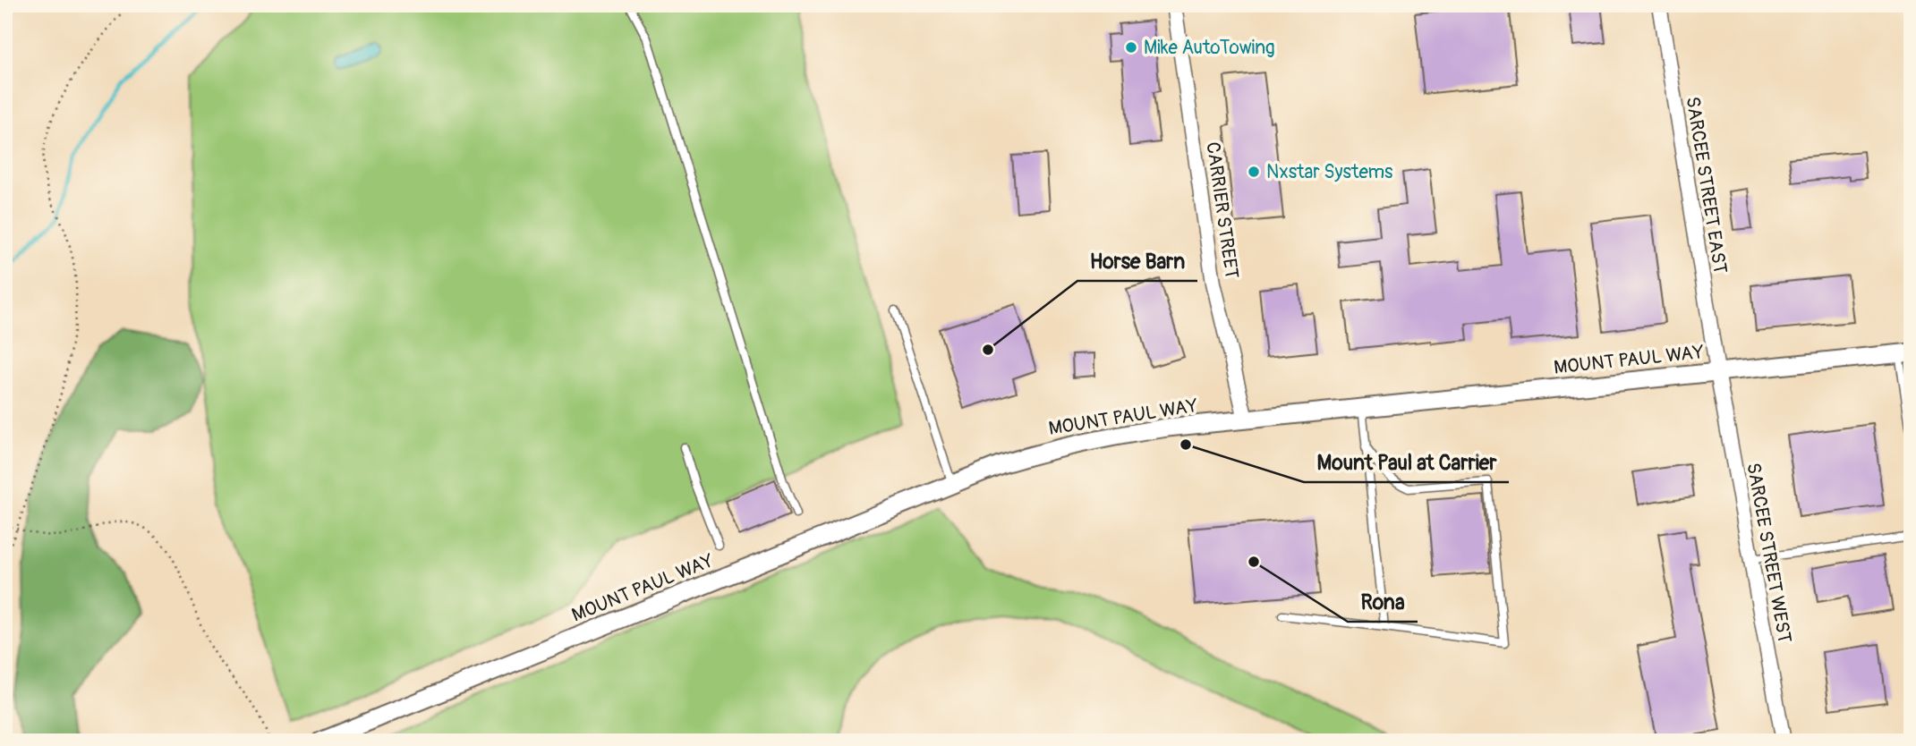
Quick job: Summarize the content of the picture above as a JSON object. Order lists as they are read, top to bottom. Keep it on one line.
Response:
{"streets":{"street":["SARCEE STREET EAST","CARRIER STREET","MOUNT PAUL WAY","SARCEE STREET WEST"]},"crossings":[["SARCEE STREET EAST","MOUNT PAUL WAY"],["SARCEE STREET EAST","SARCEE STREET WEST"],["CARRIER STREET","MOUNT PAUL WAY"],["MOUNT PAUL WAY","SARCEE STREET WEST"]],"places":["Mike AutoTowing","Nxstar Systems","Horse Barn","Mount Paul at Carrier","Rona"]}
